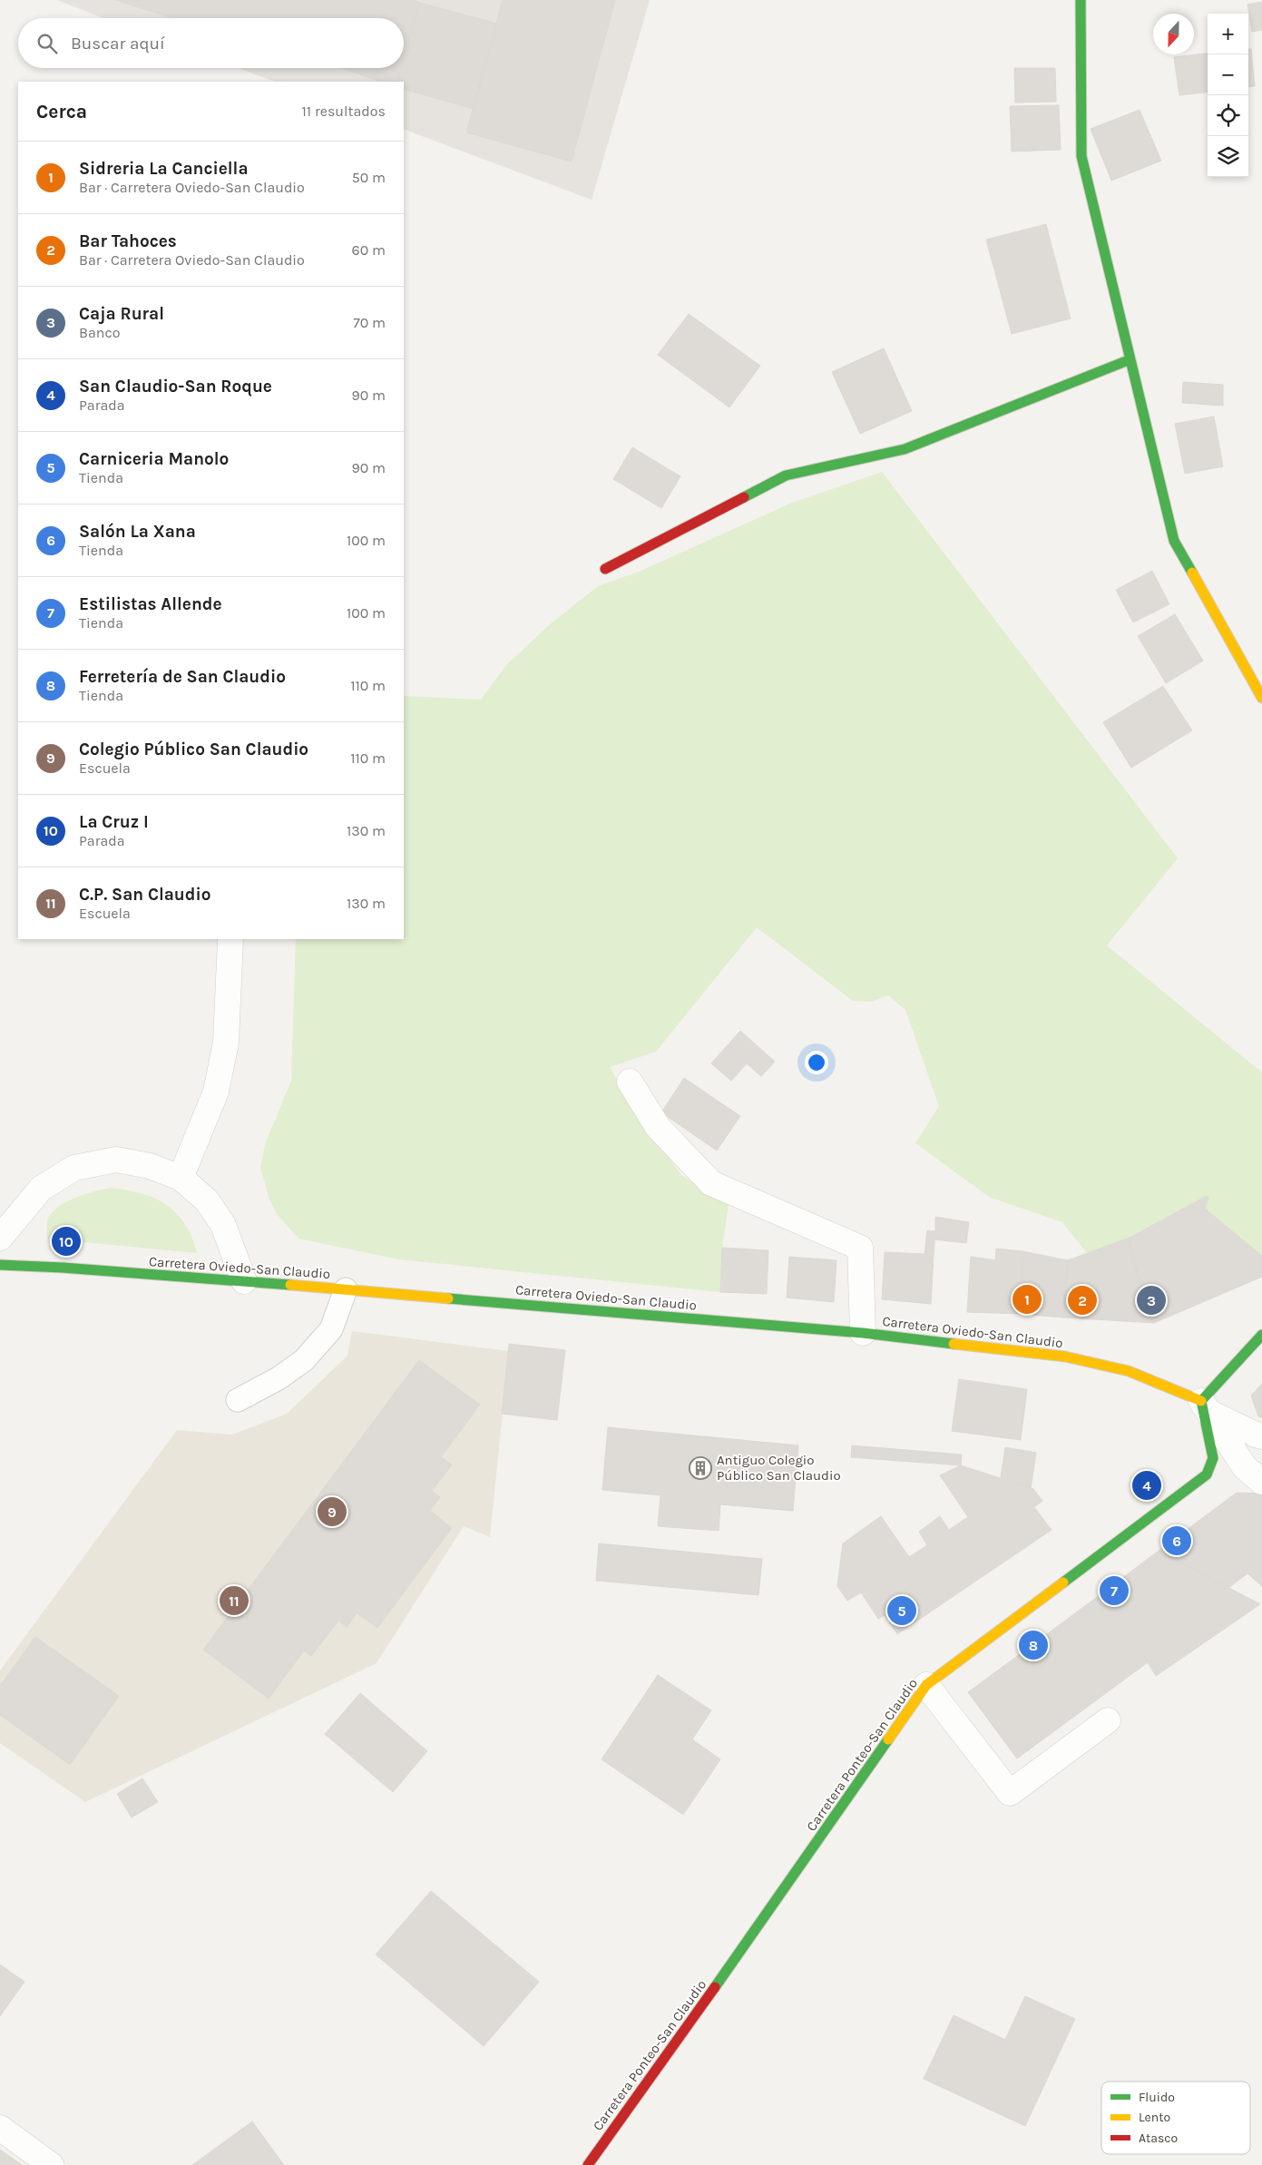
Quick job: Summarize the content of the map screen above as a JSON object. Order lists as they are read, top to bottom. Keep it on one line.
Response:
{"streets":{"street":["Carretera Oviedo-San Claudio","Carretera Ponteo-San Claudio"]},"crossings":[["Carretera Oviedo-San Claudio","Carretera Ponteo-San Claudio"]],"places":{"building":["Antiguo Colegio Público San Claudio"]},"legend":["Fluido","Lento","Atasco"],"north":"bottom","page":{"map_buttons":["+","−"],"search":"Buscar aquí","heading":["Cerca","11 resultados"],"list":[{"mark":"1","name":"Sidreria La Canciella","note":"Bar · Carretera Oviedo-San Claudio","value":"50 m"},{"mark":"2","name":"Bar Tahoces","note":"Bar · Carretera Oviedo-San Claudio","value":"60 m"},{"mark":"3","name":"Caja Rural","note":"Banco","value":"70 m"},{"mark":"4","name":"San Claudio-San Roque","note":"Parada","value":"90 m"},{"mark":"5","name":"Carniceria Manolo","note":"Tienda","value":"90 m"},{"mark":"6","name":"Salón La Xana","note":"Tienda","value":"100 m"},{"mark":"7","name":"Estilistas Allende","note":"Tienda","value":"100 m"},{"mark":"8","name":"Ferretería de San Claudio","note":"Tienda","value":"110 m"},{"mark":"9","name":"Colegio Público San Claudio","note":"Escuela","value":"110 m"},{"mark":"10","name":"La Cruz I","note":"Parada","value":"130 m"},{"mark":"11","name":"C.P. San Claudio","note":"Escuela","value":"130 m"}],"pins":["10","1","2","3","4","9","6","7","11","5","8"]}}
